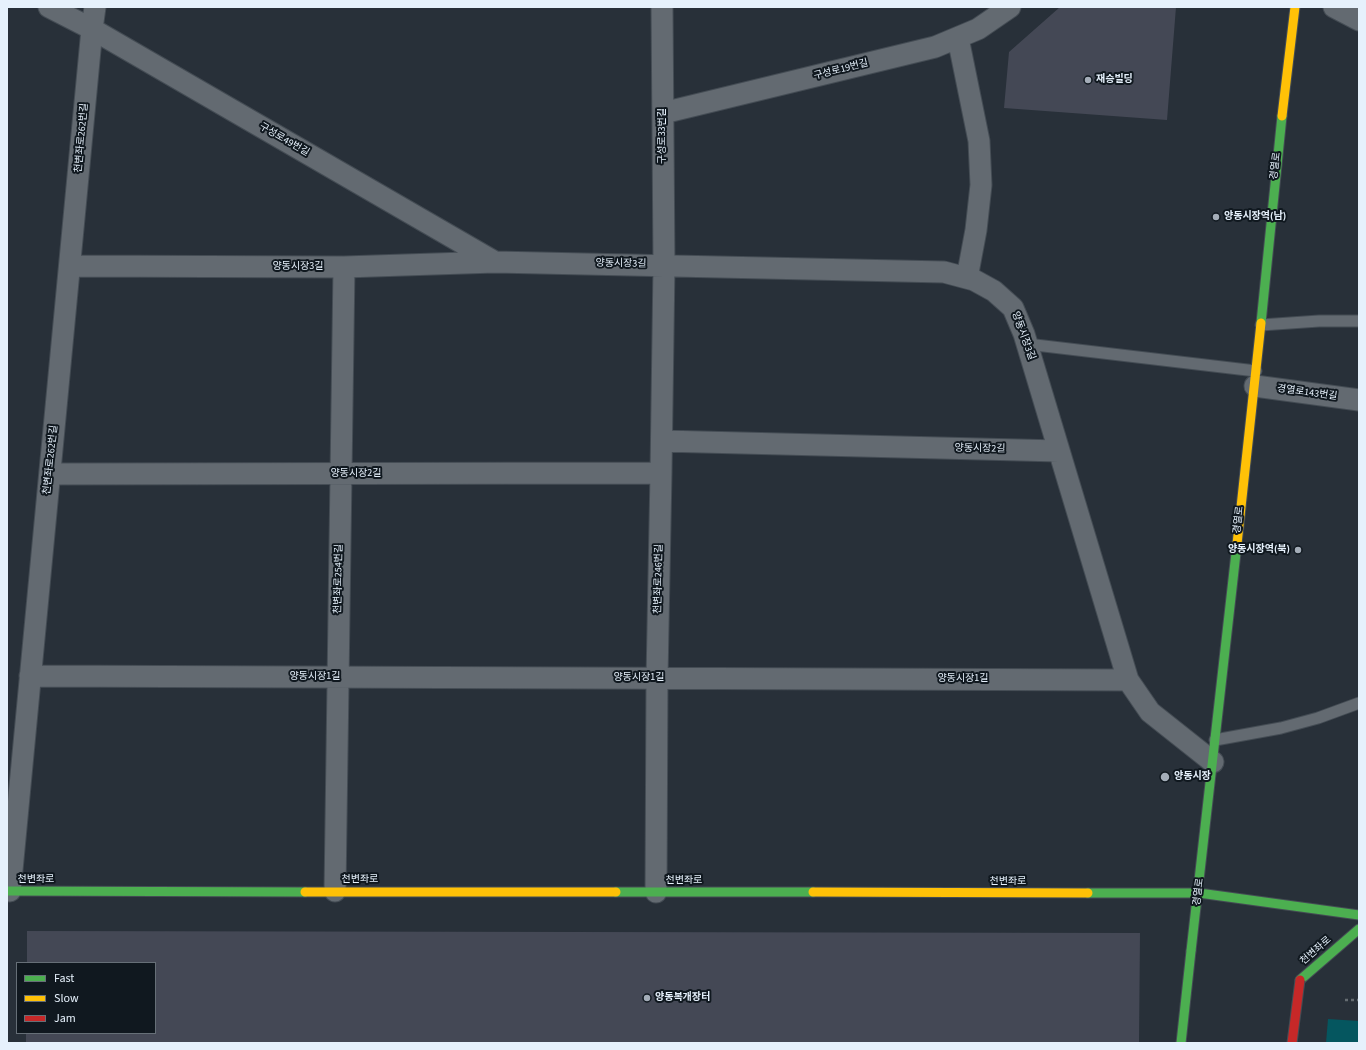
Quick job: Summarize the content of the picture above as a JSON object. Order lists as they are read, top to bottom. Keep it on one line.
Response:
{"streets":{"street":["구성로19번길","구성로33번길","천변좌로262번길","구성로49번길","경열로","양동시장3길","경열로143번길","양동시장2길","천변좌로254번길","천변좌로246번길","양동시장1길","천변좌로"]},"crossings":[["구성로19번길","구성로33번길"],["구성로33번길","양동시장3길"],["구성로33번길","천변좌로246번길"],["천변좌로262번길","구성로49번길"],["천변좌로262번길","양동시장3길"],["천변좌로262번길","양동시장2길"],["천변좌로262번길","양동시장1길"],["천변좌로262번길","천변좌로"],["구성로49번길","양동시장3길"],["경열로","경열로143번길"],["경열로","천변좌로"],["양동시장3길","양동시장2길"],["양동시장3길","천변좌로254번길"],["양동시장3길","천변좌로246번길"],["양동시장2길","천변좌로254번길"],["양동시장2길","천변좌로246번길"],["천변좌로254번길","양동시장1길"],["천변좌로254번길","천변좌로"],["천변좌로246번길","양동시장1길"],["천변좌로246번길","천변좌로"]],"places":["재승빌딩","양동시장역(남)","양동시장역(북)","양동시장","양동복개장터"],"legend":["Fast","Slow","Jam"]}
